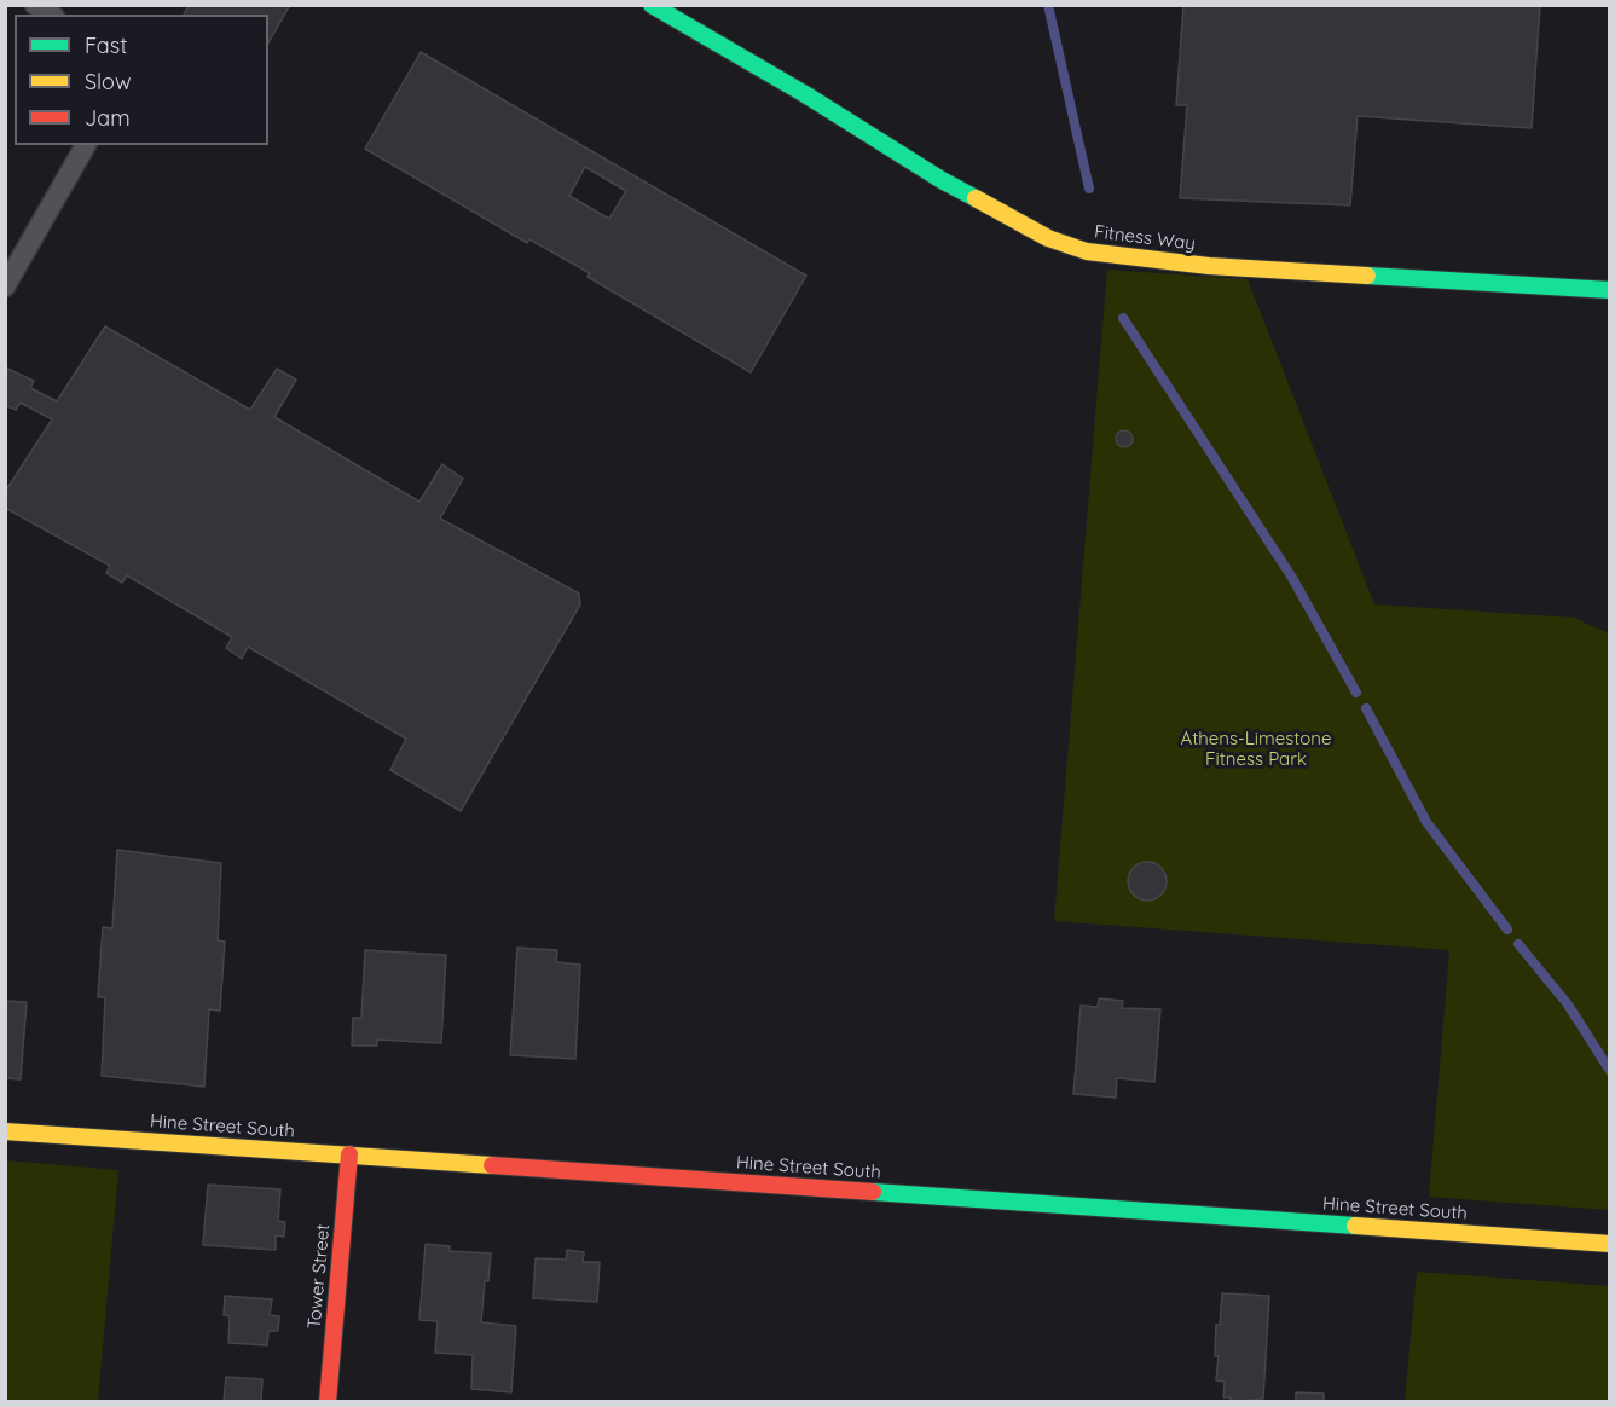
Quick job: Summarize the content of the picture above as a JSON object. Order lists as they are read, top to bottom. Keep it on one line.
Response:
{"streets":{"street":["Fitness Way","Hine Street South","Tower Street"]},"crossings":[["Hine Street South","Tower Street"]],"parks":["Athens-Limestone Fitness Park"],"legend":["Fast","Slow","Jam"]}
